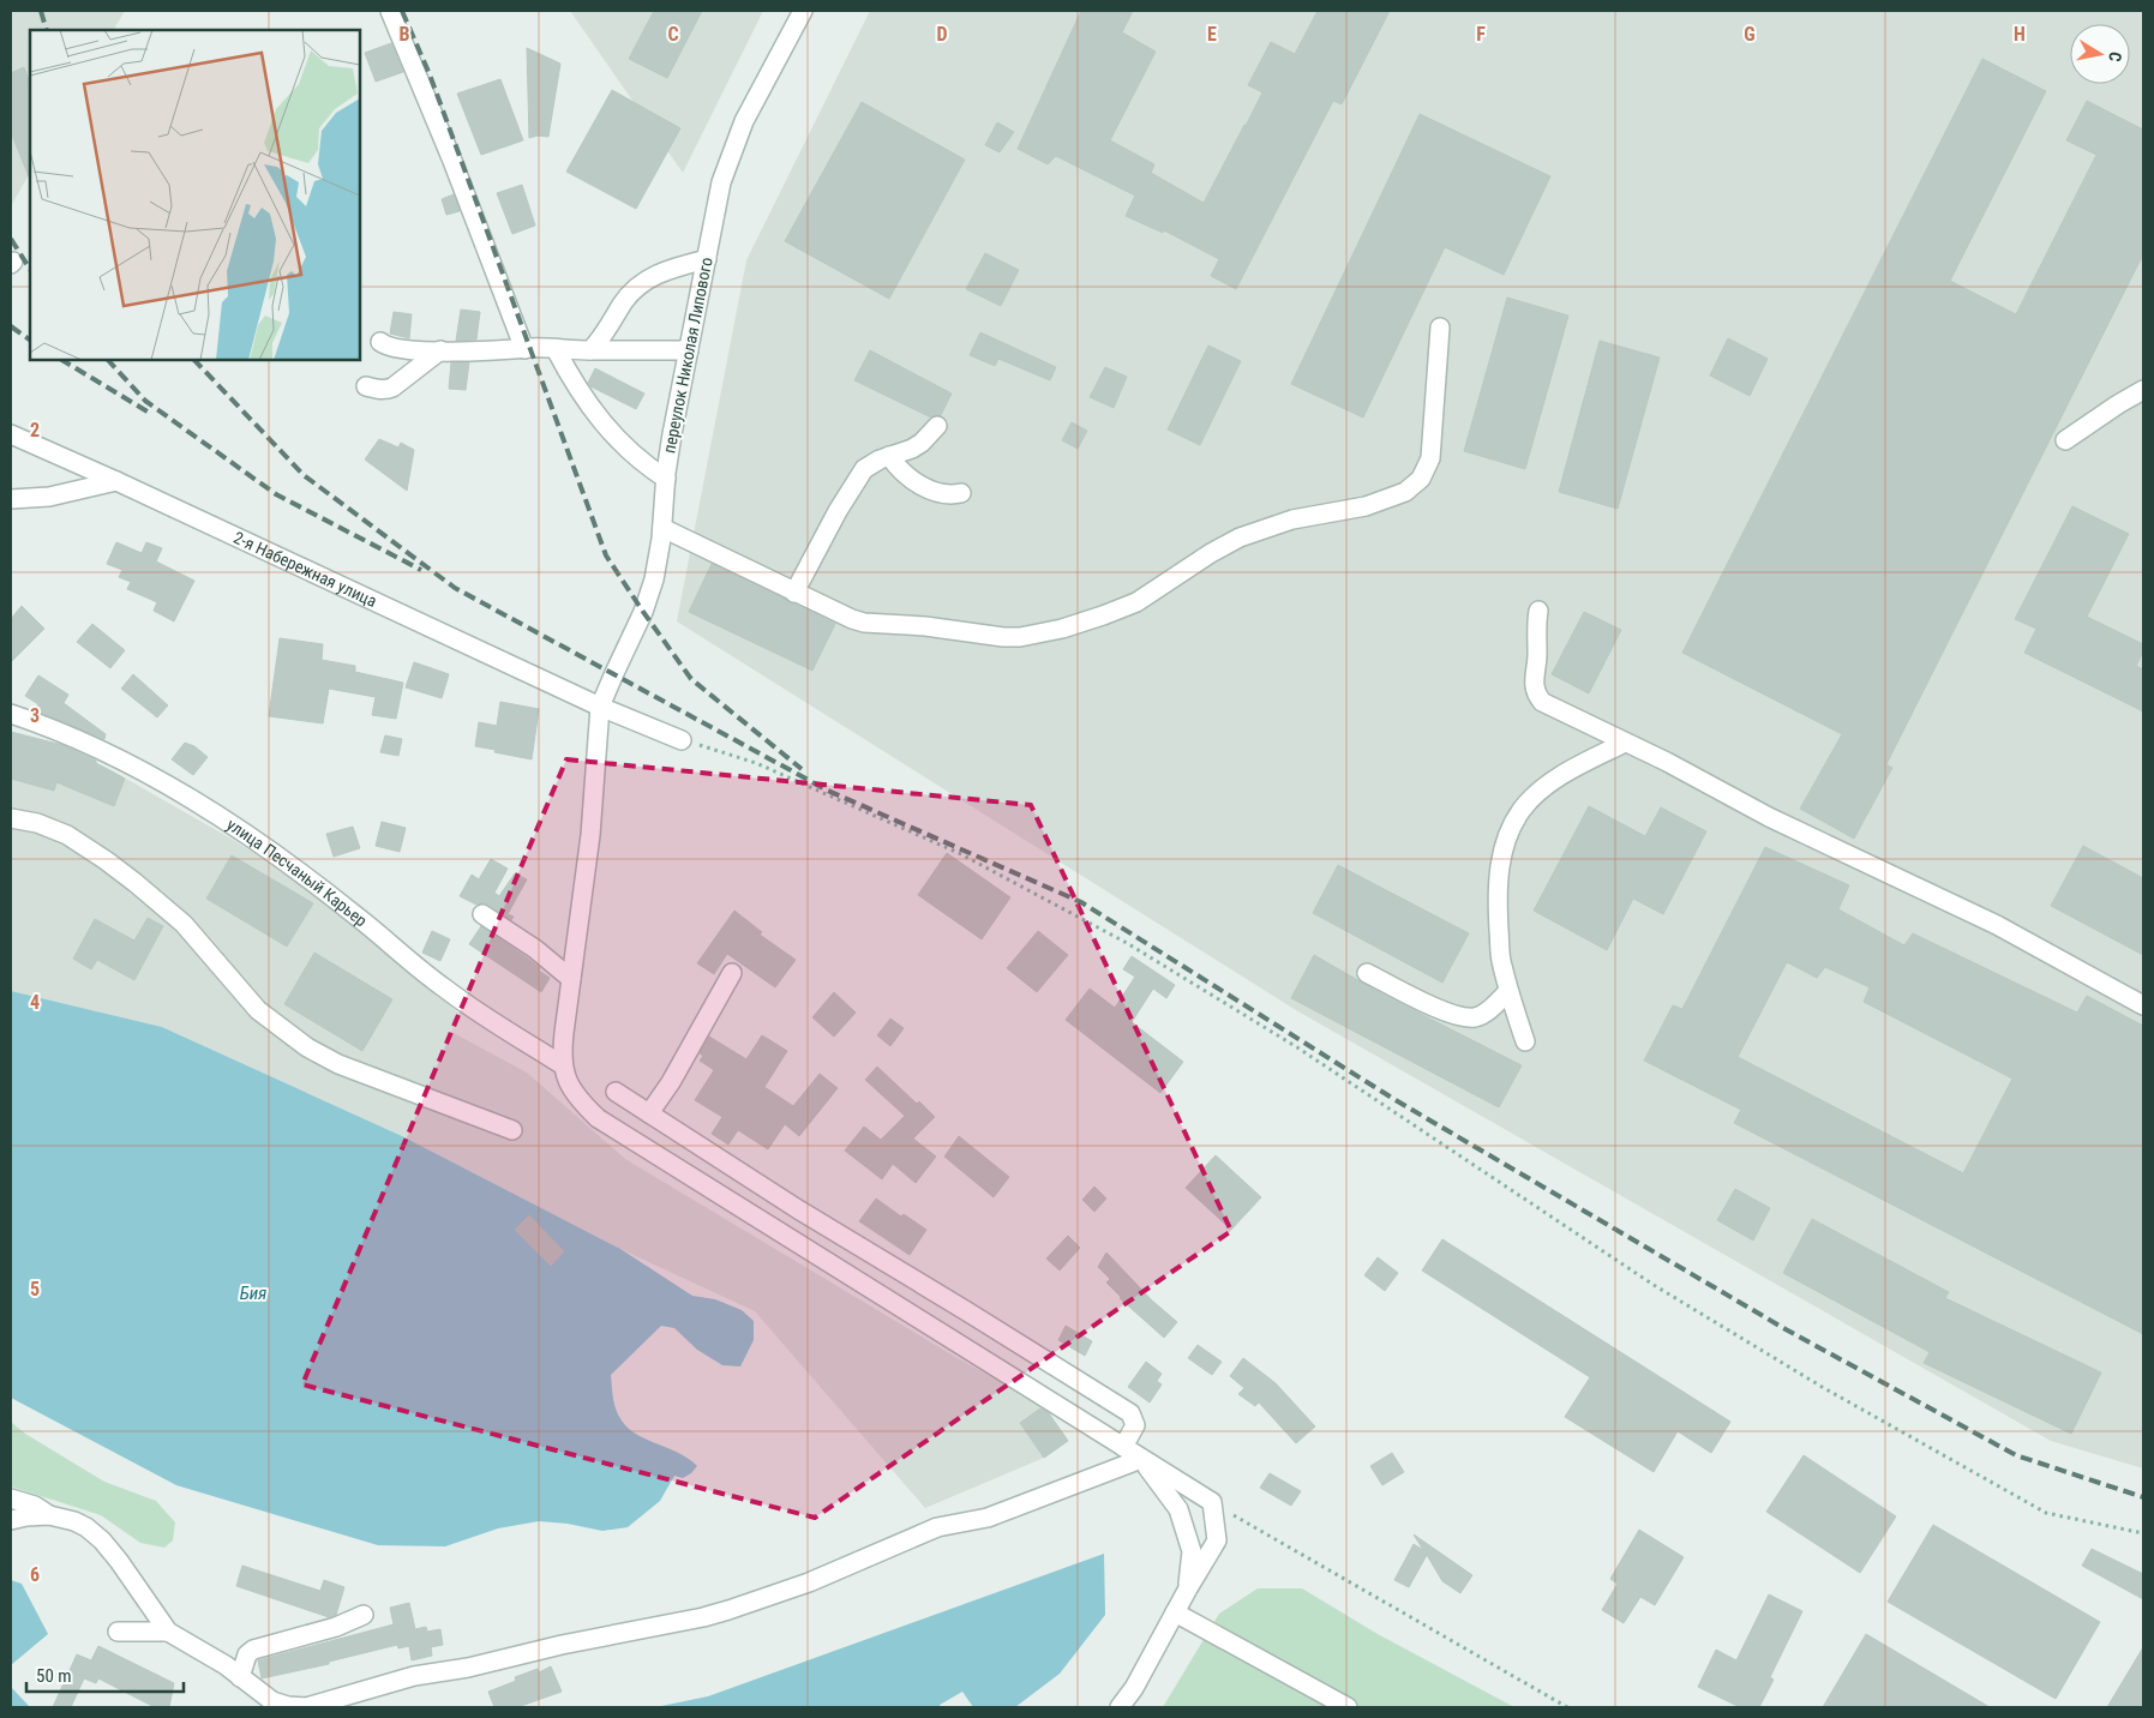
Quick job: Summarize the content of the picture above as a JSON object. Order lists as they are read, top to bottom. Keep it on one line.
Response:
{"streets":{"street":["переулок Николая Липового","2-я Набережная улица","улица Песчаный Карьер"]},"crossings":[["переулок Николая Липового","2-я Набережная улица"],["переулок Николая Липового","улица Песчаный Карьер"]],"water":["Бия"],"scale_bar":"50 m","north":"right","grid":{"columns":["B","C","D","E","F","G","H"],"rows":["2","3","4","5","6"]}}
